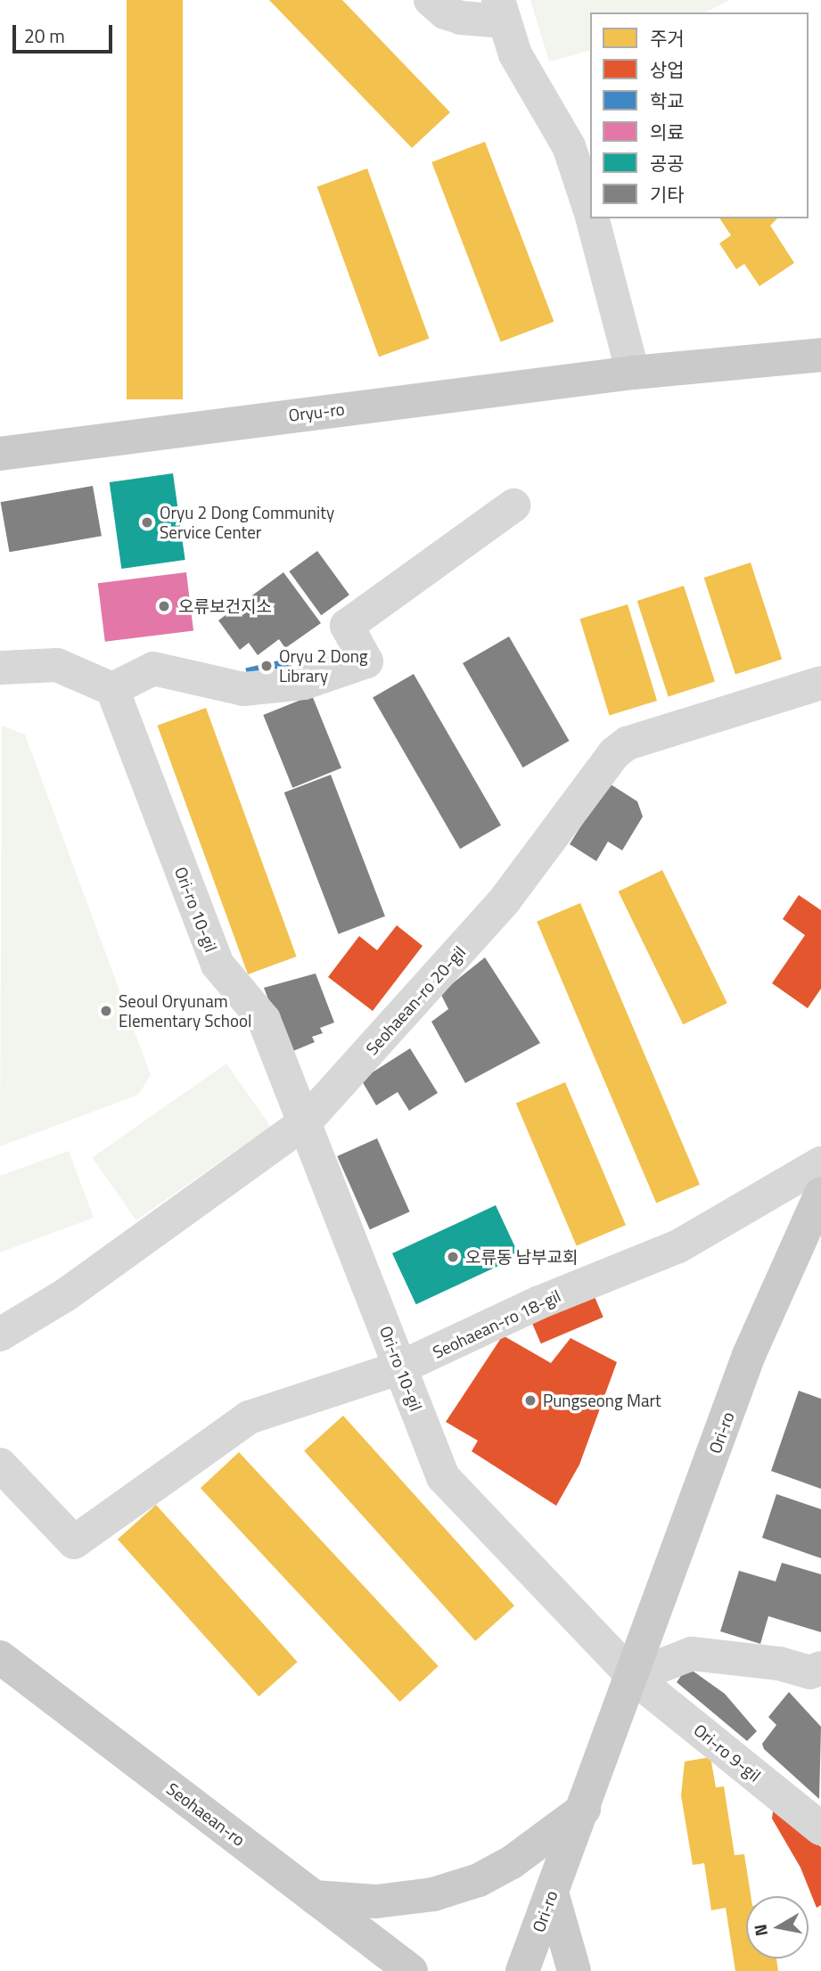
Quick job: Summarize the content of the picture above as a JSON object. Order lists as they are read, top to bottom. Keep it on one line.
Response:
{"streets":{"main road":["Oryu-ro","Ori-ro","Seohaean-ro"],"street":["Ori-ro 10-gil","Seohaean-ro 20-gil","Seohaean-ro 18-gil","Ori-ro 9-gil"]},"crossings":[["Ori-ro 10-gil","Seohaean-ro 20-gil"],["Ori-ro 10-gil","Seohaean-ro 18-gil"],["Ori-ro 10-gil","Ori-ro"],["Ori-ro 10-gil","Ori-ro 9-gil"],["Ori-ro","Ori-ro 9-gil"]],"places":["Oryu 2 Dong Community Service Center","오류보건지소","Oryu 2 Dong Library","Seoul Oryunam Elementary School","오류동 남부교회","Pungseong Mart"],"legend":["주거","상업","학교","의료","공공","기타"],"scale_bar":"20 m","north":"left"}
